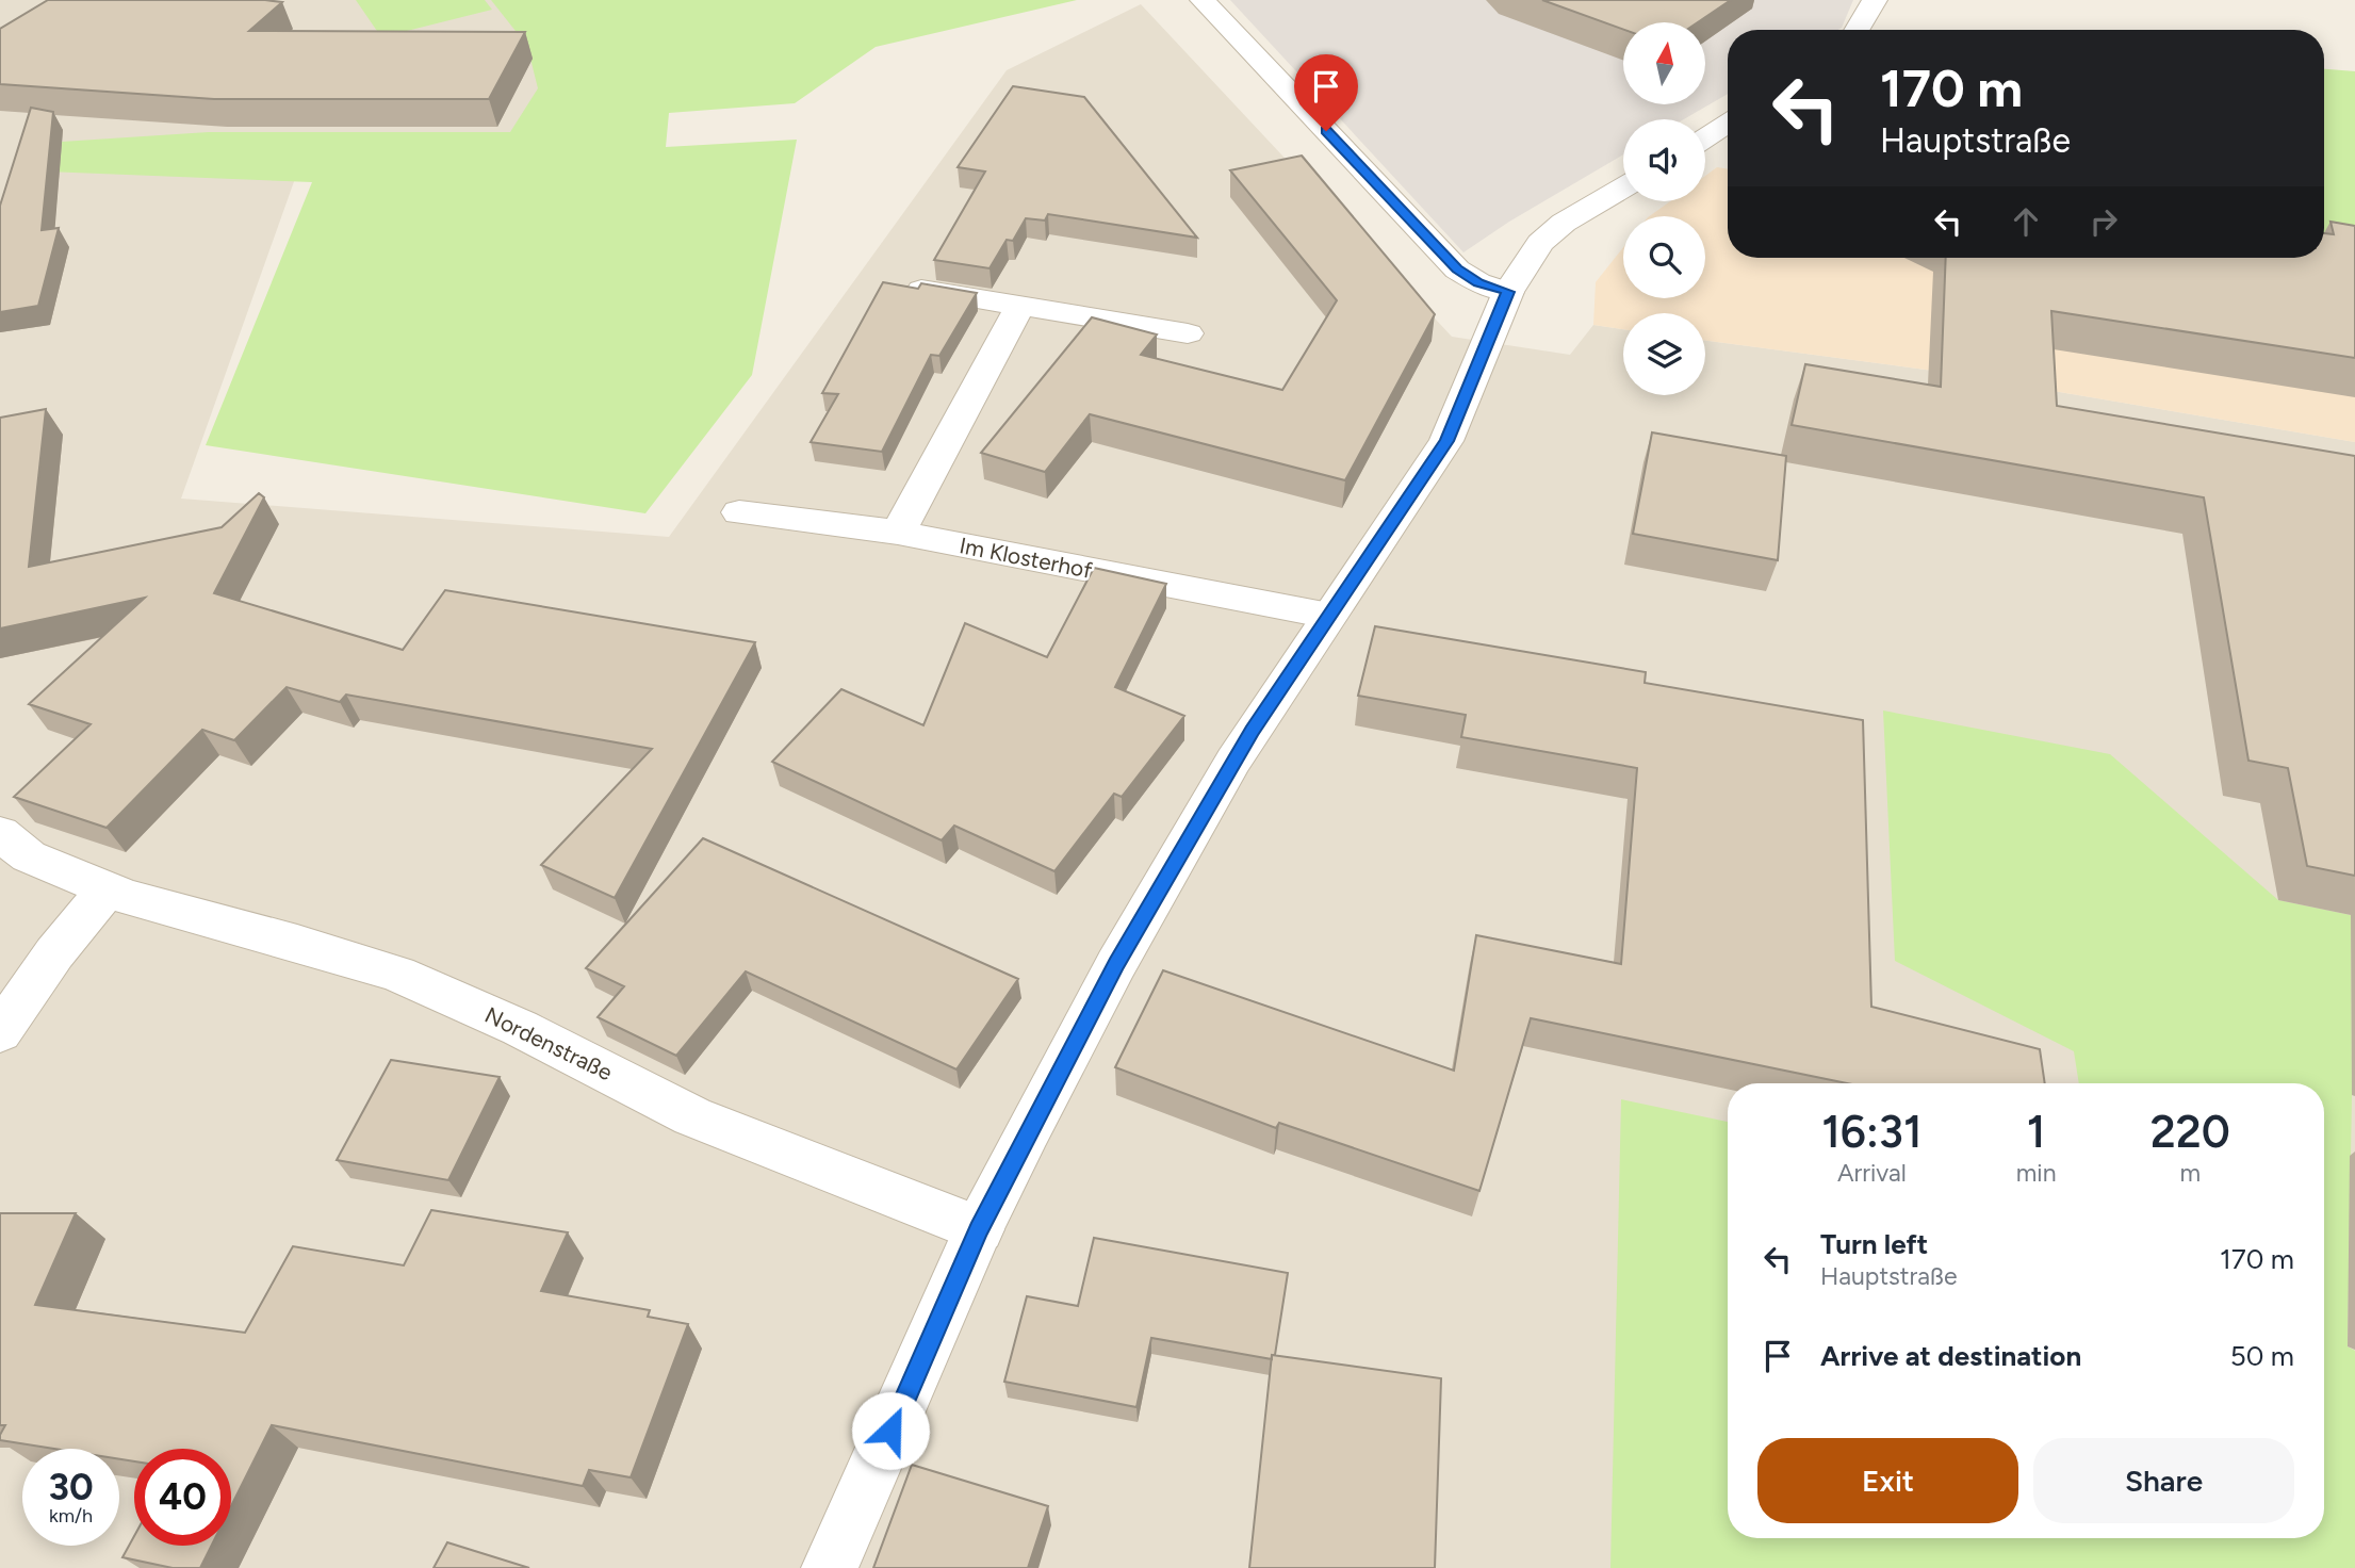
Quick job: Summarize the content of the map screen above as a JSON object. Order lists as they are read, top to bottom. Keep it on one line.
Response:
{"streets":{"street":["Im Klosterhof","Nordenstraße"]},"north":"top","page":{"turn":["170 m","Hauptstraße"],"eta":["16:31","Arrival","1","min","220","m"],"list":[{"name":"Turn left","note":"Hauptstraße","value":"170 m"},{"name":"Arrive at destination","value":"50 m"}],"buttons":["Exit","Share"],"speed":"30 km/h","limit":"40"}}
